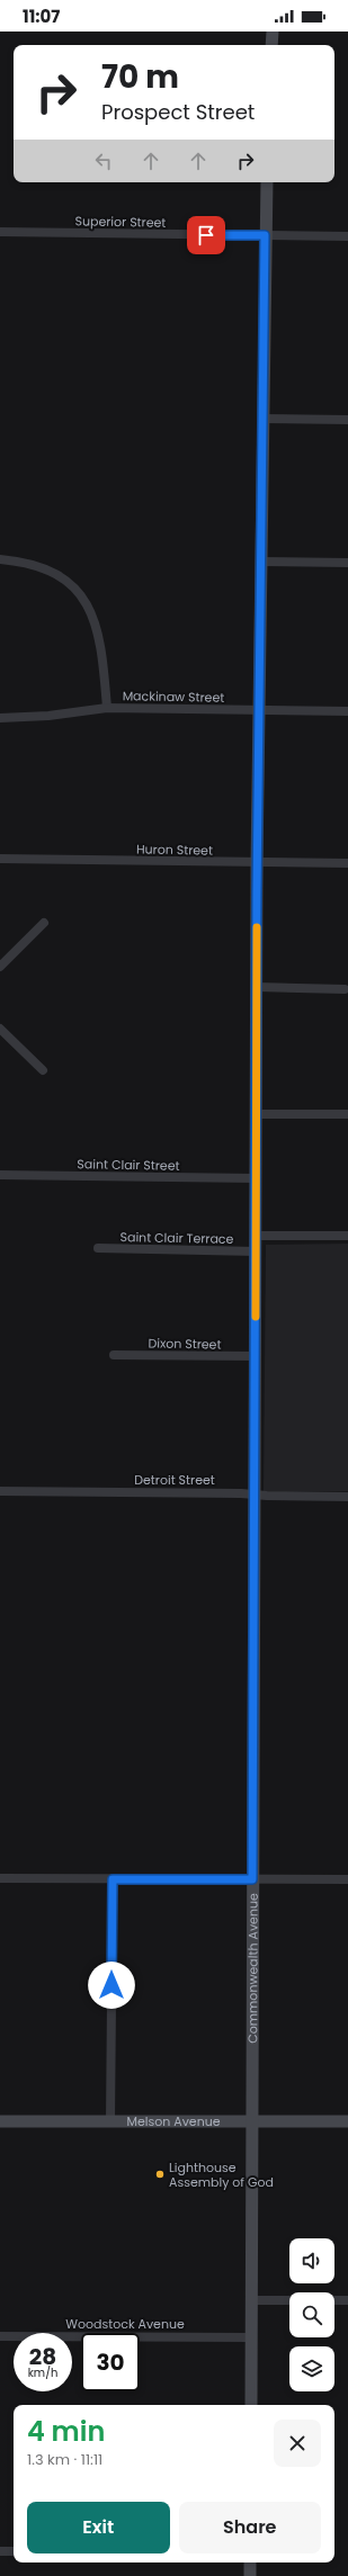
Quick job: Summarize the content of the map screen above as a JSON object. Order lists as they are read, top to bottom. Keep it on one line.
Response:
{"streets":{"main road":["Commonwealth Avenue","Melson Avenue"],"street":["Superior Street","Mackinaw Street","Huron Street","Saint Clair Street","Saint Clair Terrace","Dixon Street","Detroit Street","Woodstock Avenue"]},"crossings":[["Superior Street","Commonwealth Avenue"],["Mackinaw Street","Commonwealth Avenue"],["Huron Street","Commonwealth Avenue"],["Saint Clair Street","Commonwealth Avenue"],["Saint Clair Terrace","Commonwealth Avenue"],["Dixon Street","Commonwealth Avenue"],["Detroit Street","Commonwealth Avenue"],["Commonwealth Avenue","Melson Avenue"],["Commonwealth Avenue","Woodstock Avenue"]],"places":["Lighthouse Assembly of God"],"page":{"status":"11:07","turn":["70 m","Prospect Street"],"speed":"28 km/h","limit":"30","heading":["4 min","1.3 km · 11:11"],"buttons":["Exit","Share"]}}
